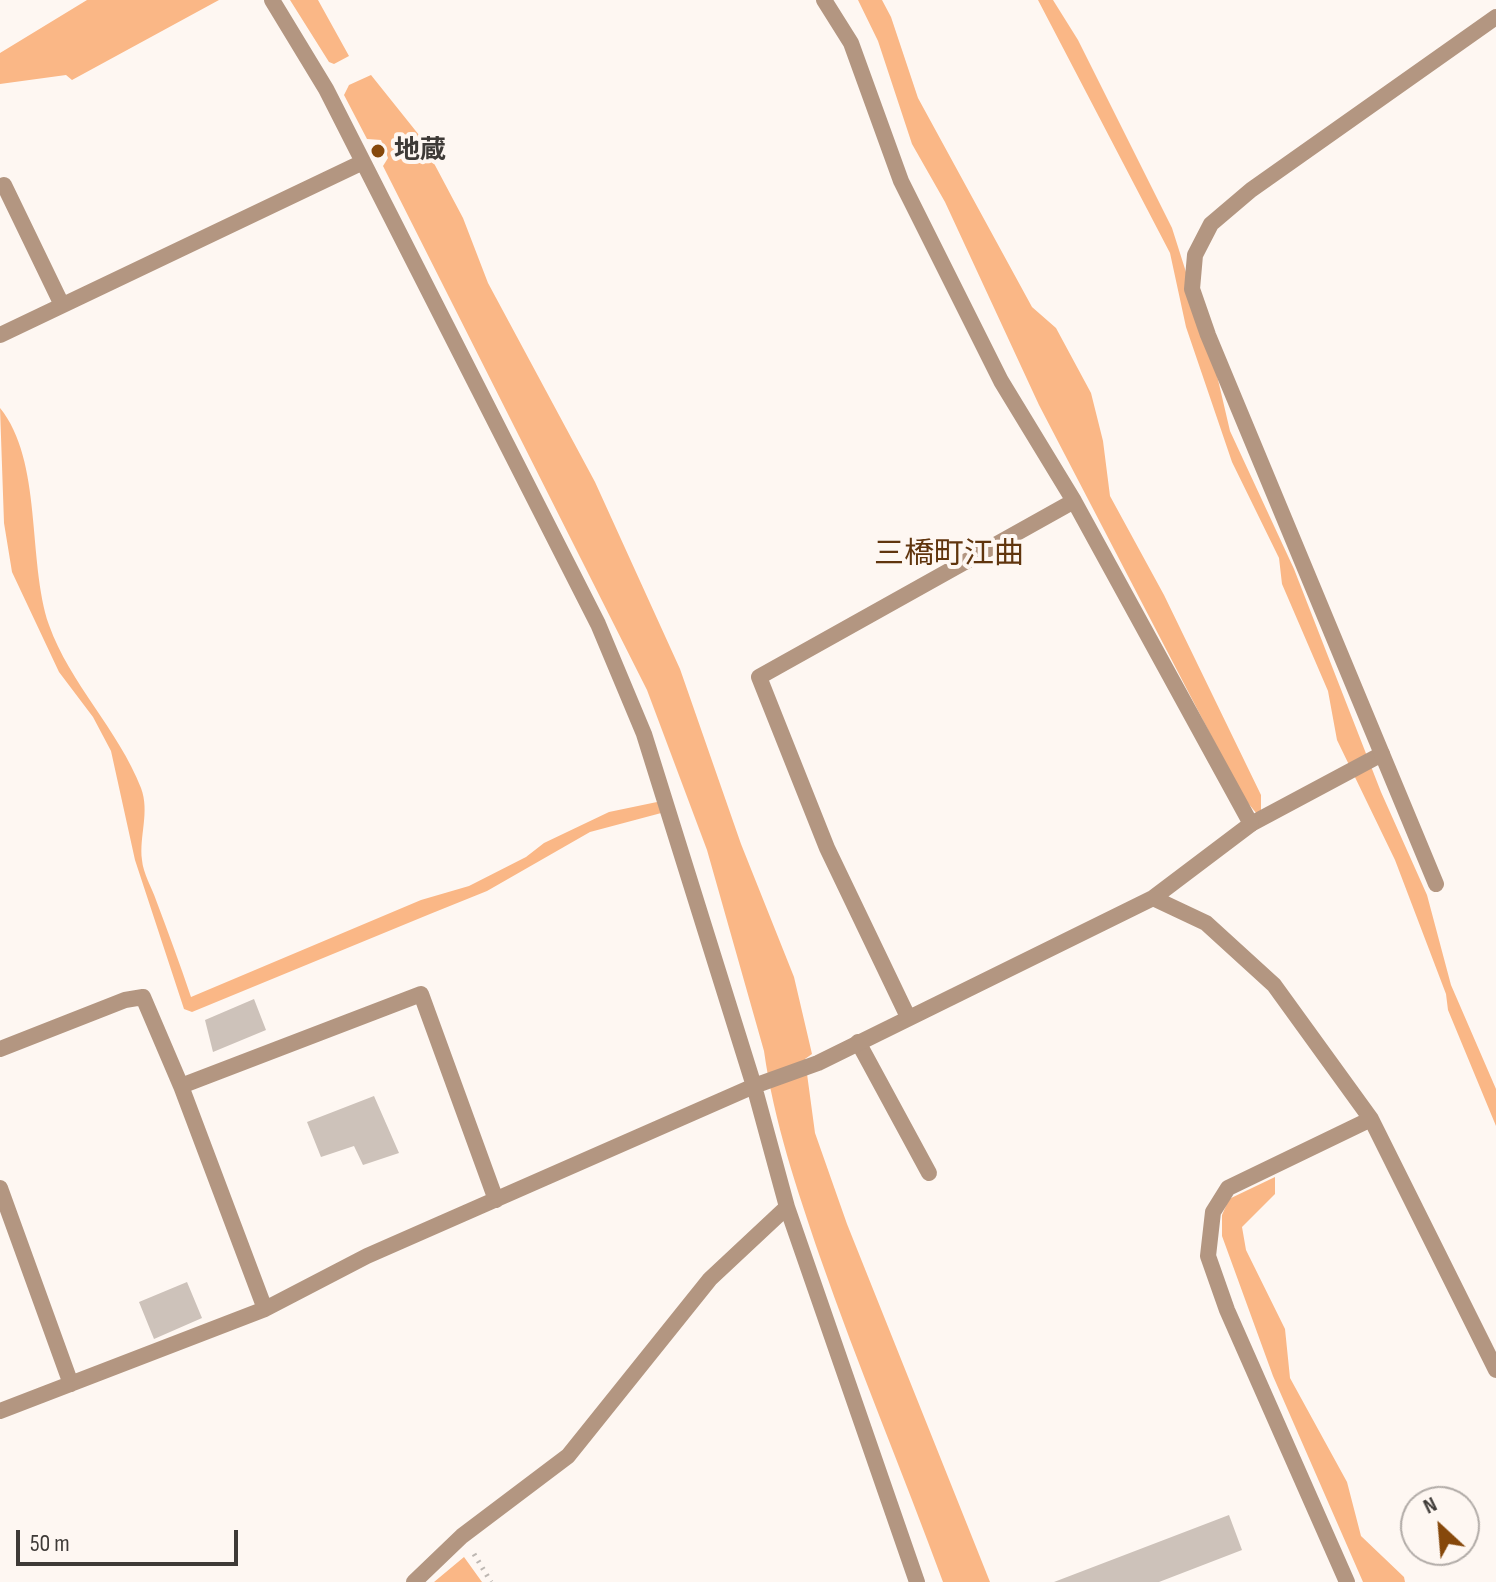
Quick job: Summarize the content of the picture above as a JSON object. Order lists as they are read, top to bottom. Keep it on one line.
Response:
{"districts":["三橋町江曲"],"places":["地蔵"],"scale_bar":"50 m","north":"top left"}
